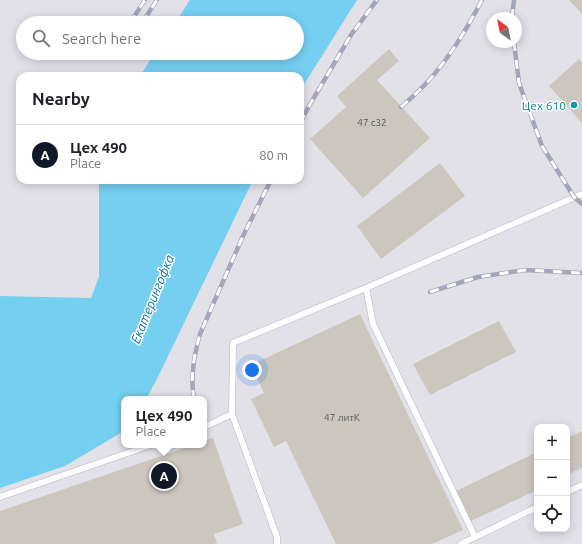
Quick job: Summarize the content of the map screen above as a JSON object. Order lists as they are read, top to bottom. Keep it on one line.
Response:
{"water":["Екатерингофка"],"places":["Цех 610"],"house_numbers":["47 с32","47 литК"],"north":"top left","page":{"search":"Search here","heading":"Nearby","list":[{"mark":"A","name":"Цех 490","note":"Place","value":"80 m"}],"popup":["Цех 490","Place"],"map_buttons":["+","−"],"pins":"A"}}
